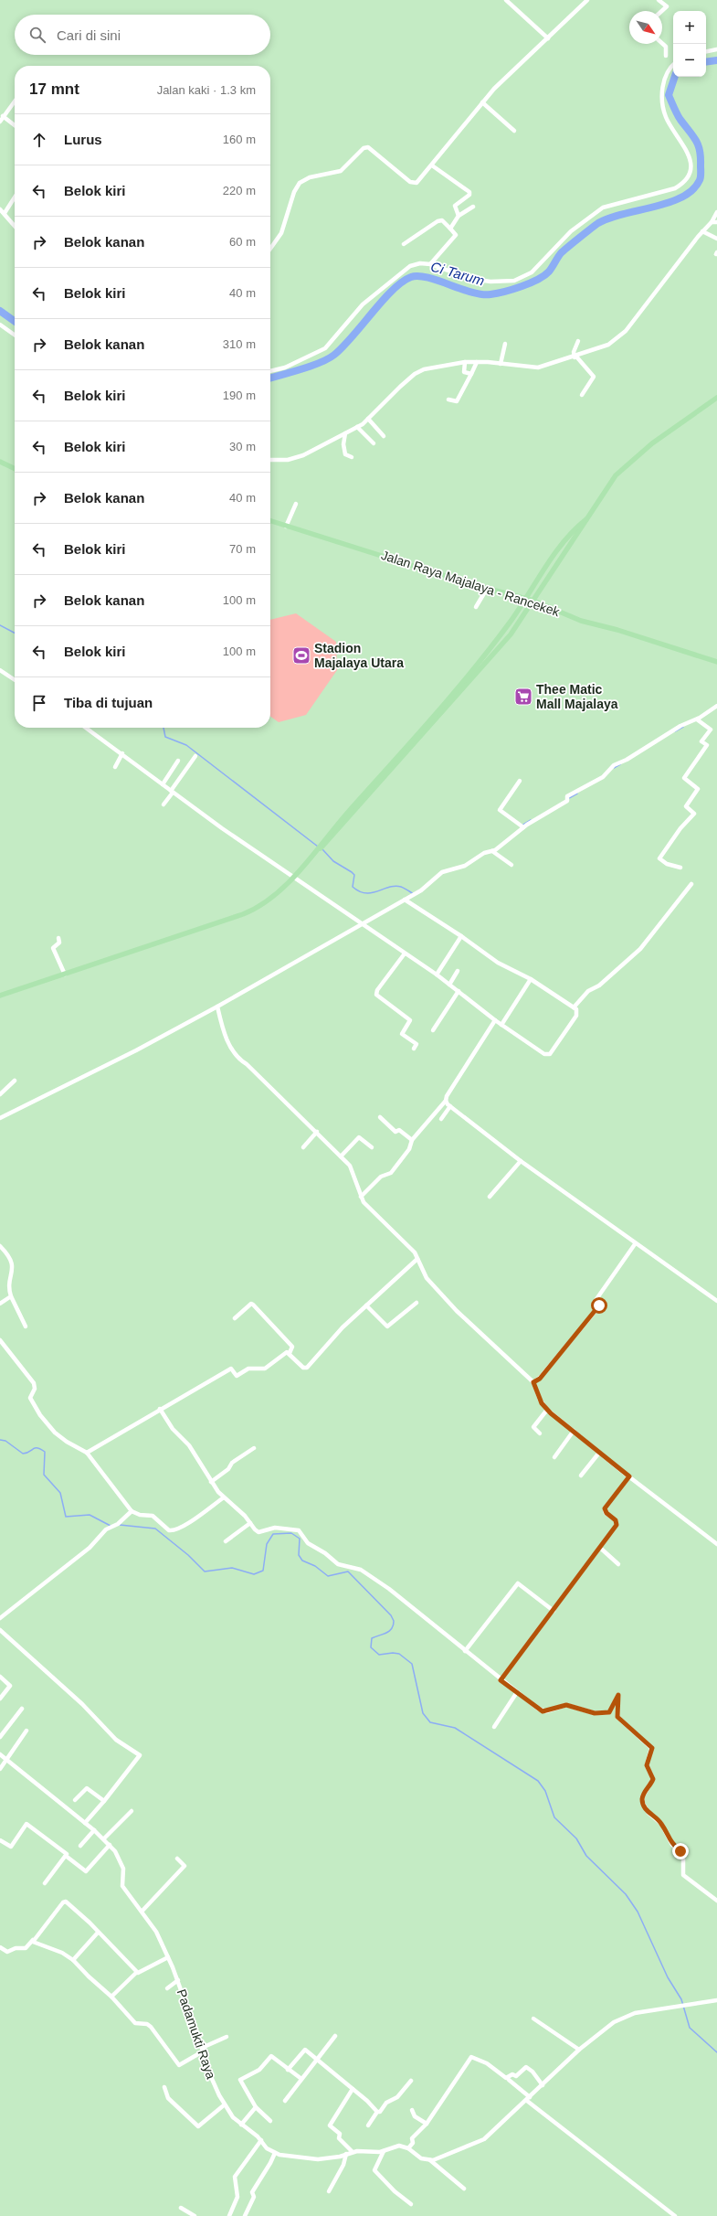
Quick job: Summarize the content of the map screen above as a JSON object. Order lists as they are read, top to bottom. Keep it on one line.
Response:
{"streets":{"main road":["Jalan Raya Majalaya - Rancekek"],"street":["Padamukti Raya"]},"water":["Ci Tarum"],"places":{"sports":["Stadion Majalaya Utara"],"supermarket":["Thee Matic Mall Majalaya"]},"north":"bottom right","page":{"map_buttons":["+","−"],"search":"Cari di sini","heading":["17 mnt","Jalan kaki · 1.3 km"],"list":[["Lurus","160 m"],["Belok kiri","220 m"],["Belok kanan","60 m"],["Belok kiri","40 m"],["Belok kanan","310 m"],["Belok kiri","190 m"],["Belok kiri","30 m"],["Belok kanan","40 m"],["Belok kiri","70 m"],["Belok kanan","100 m"],["Belok kiri","100 m"],"Tiba di tujuan"]}}
